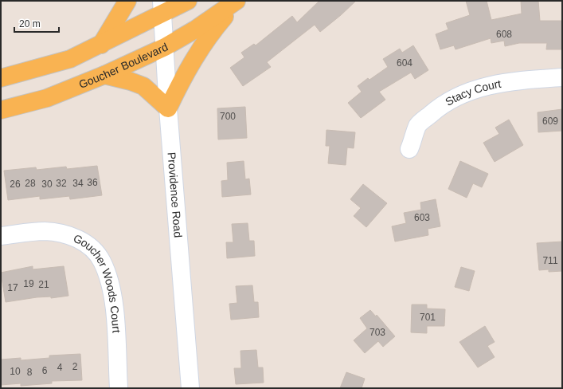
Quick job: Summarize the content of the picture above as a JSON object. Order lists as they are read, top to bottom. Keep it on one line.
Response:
{"streets":{"main road":["Goucher Boulevard"],"street":["Stacy Court","Providence Road","Goucher Woods Court"]},"crossings":[["Goucher Boulevard","Providence Road"]],"house_numbers":["608","604","700","609","36","28","32","34","26","30","603","711","19","21","17","701","703","2","4","6","10","8"],"scale_bar":"20 m"}
